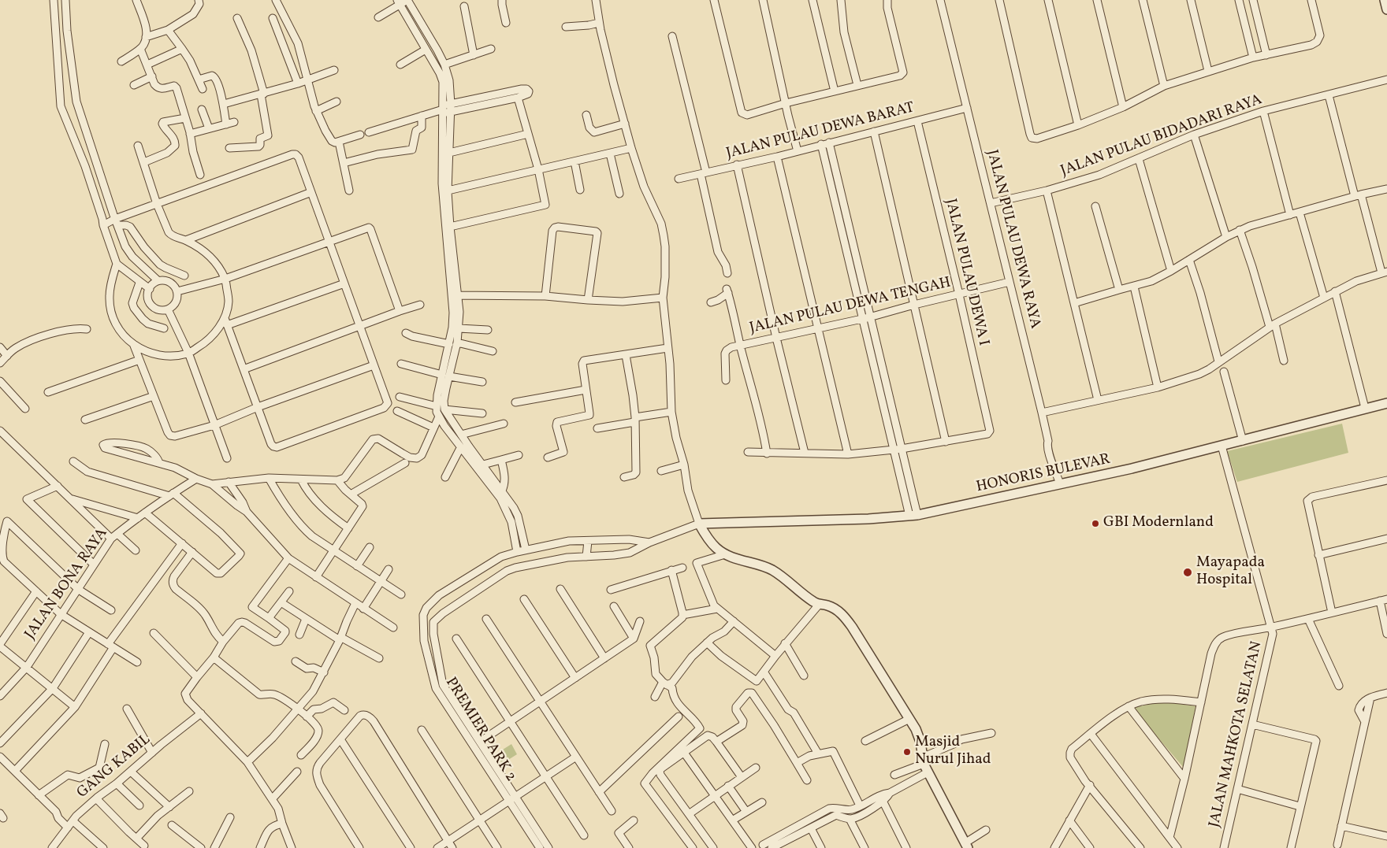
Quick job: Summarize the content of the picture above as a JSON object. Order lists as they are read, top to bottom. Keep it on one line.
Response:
{"streets":{"street":["JALAN PULAU DEWA BARAT","JALAN PULAU BIDADARI RAYA","JALAN PULAU DEWA RAYA","JALAN PULAU DEWA I","JALAN PULAU DEWA TENGAH","HONORIS BULEVAR","JALAN BONA RAYA","PREMIER PARK 2","JALAN MAHKOTA SELATAN","GANG KABIL"]},"crossings":[["JALAN PULAU DEWA BARAT","JALAN PULAU DEWA RAYA"],["JALAN PULAU DEWA BARAT","JALAN PULAU DEWA I"],["JALAN PULAU BIDADARI RAYA","JALAN PULAU DEWA RAYA"],["JALAN PULAU DEWA RAYA","JALAN PULAU DEWA TENGAH"],["JALAN PULAU DEWA RAYA","HONORIS BULEVAR"],["JALAN PULAU DEWA I","JALAN PULAU DEWA TENGAH"],["HONORIS BULEVAR","JALAN MAHKOTA SELATAN"]],"places":["GBI Modernland","Mayapada Hospital","Masjid Nurul Jihad"]}
